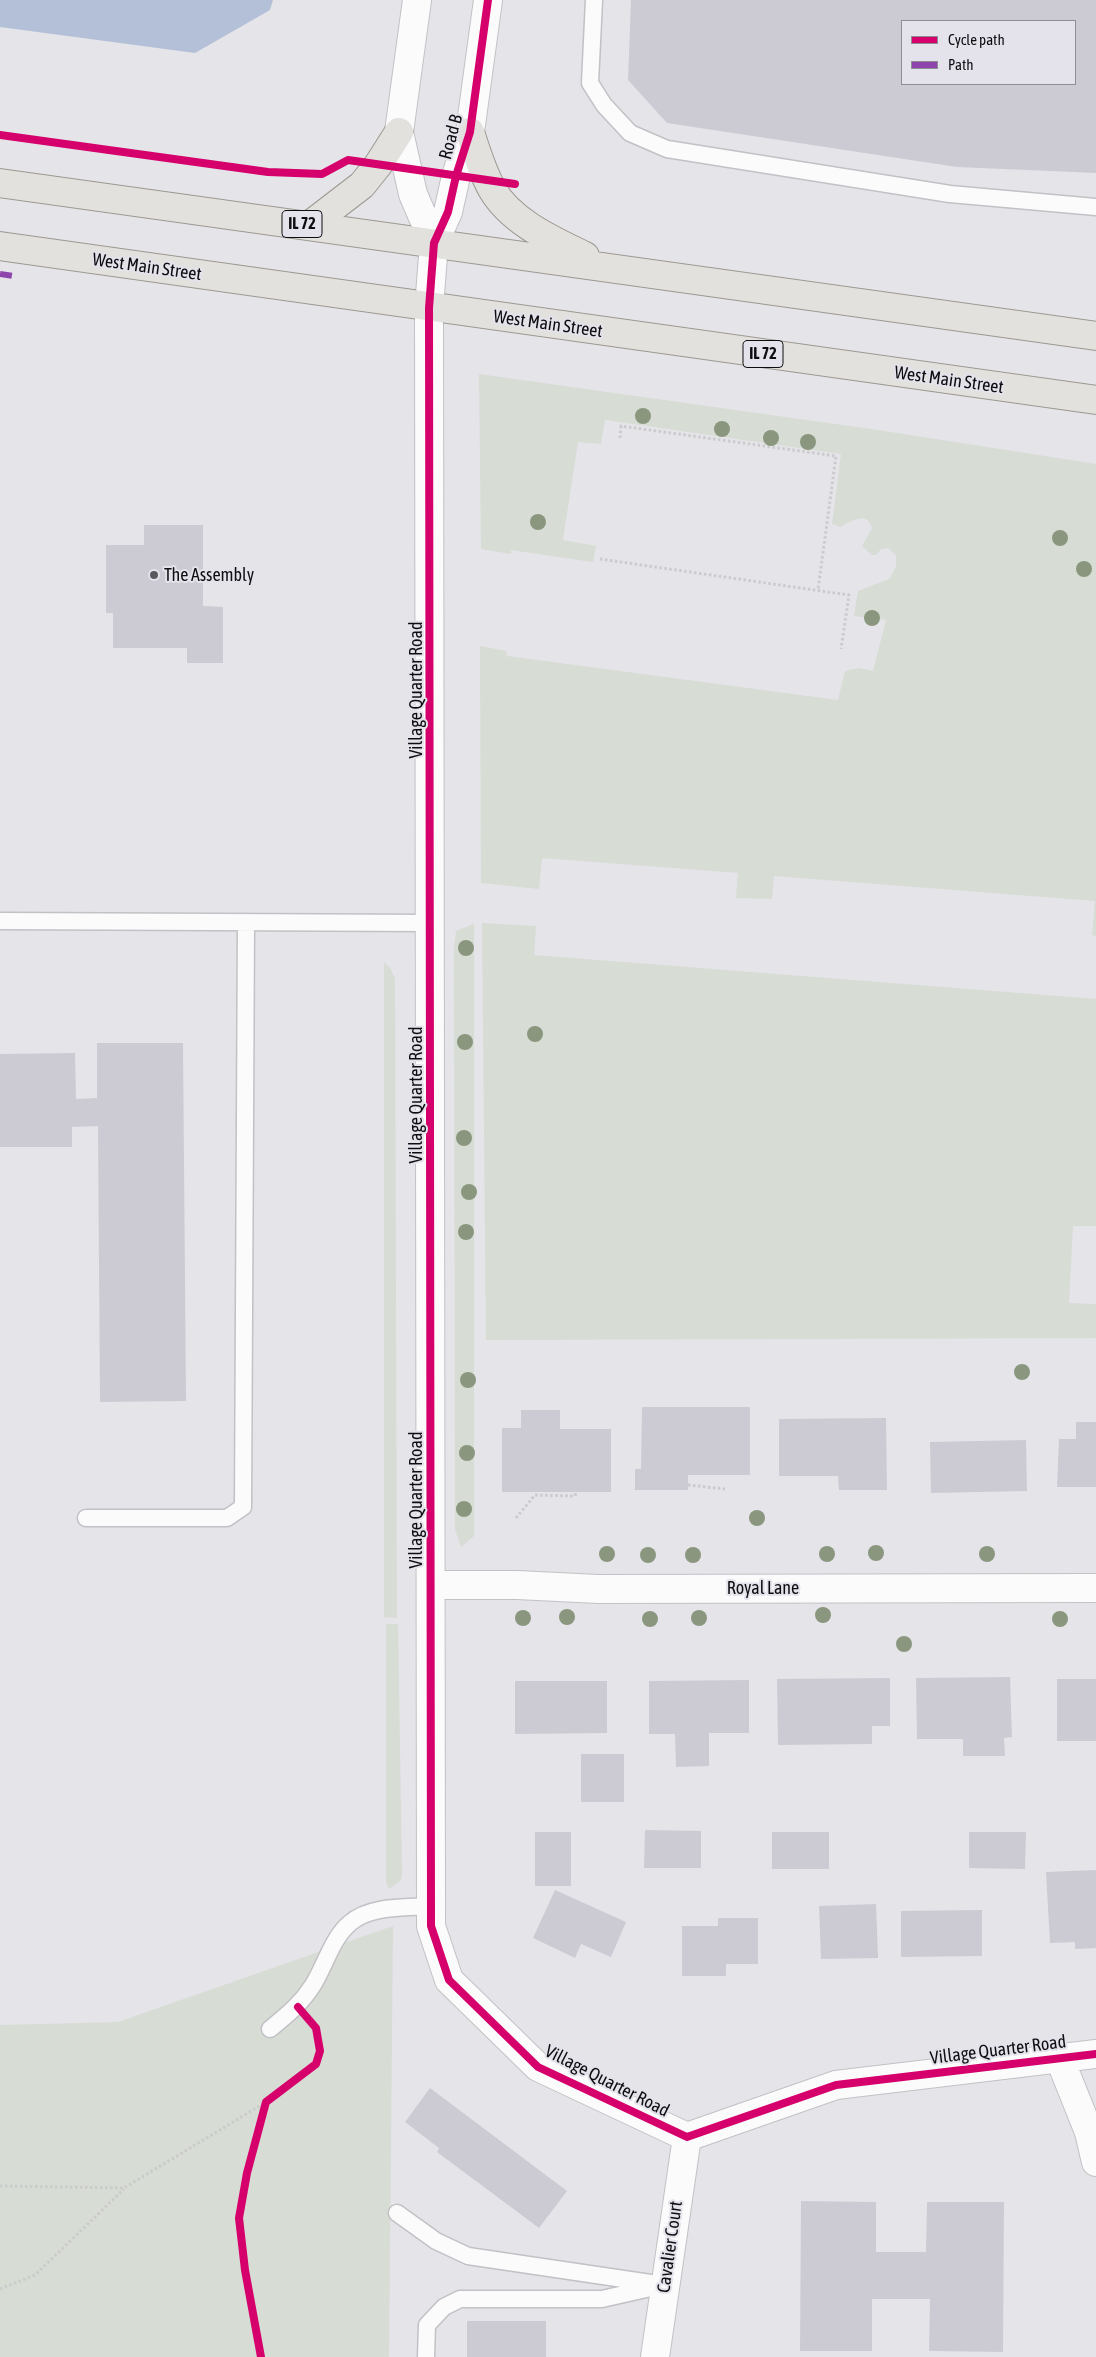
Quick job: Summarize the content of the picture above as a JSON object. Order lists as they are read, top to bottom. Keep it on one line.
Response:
{"streets":{"main road":["IL 72","West Main Street"],"street":["Road B","Village Quarter Road","Royal Lane","Cavalier Court"]},"crossings":[["Road B","IL 72"],["Road B","West Main Street"],["Road B","Village Quarter Road"],["West Main Street","Village Quarter Road"],["Village Quarter Road","Royal Lane"],["Village Quarter Road","Cavalier Court"]],"places":["The Assembly"],"legend":["Cycle path","Path"]}
